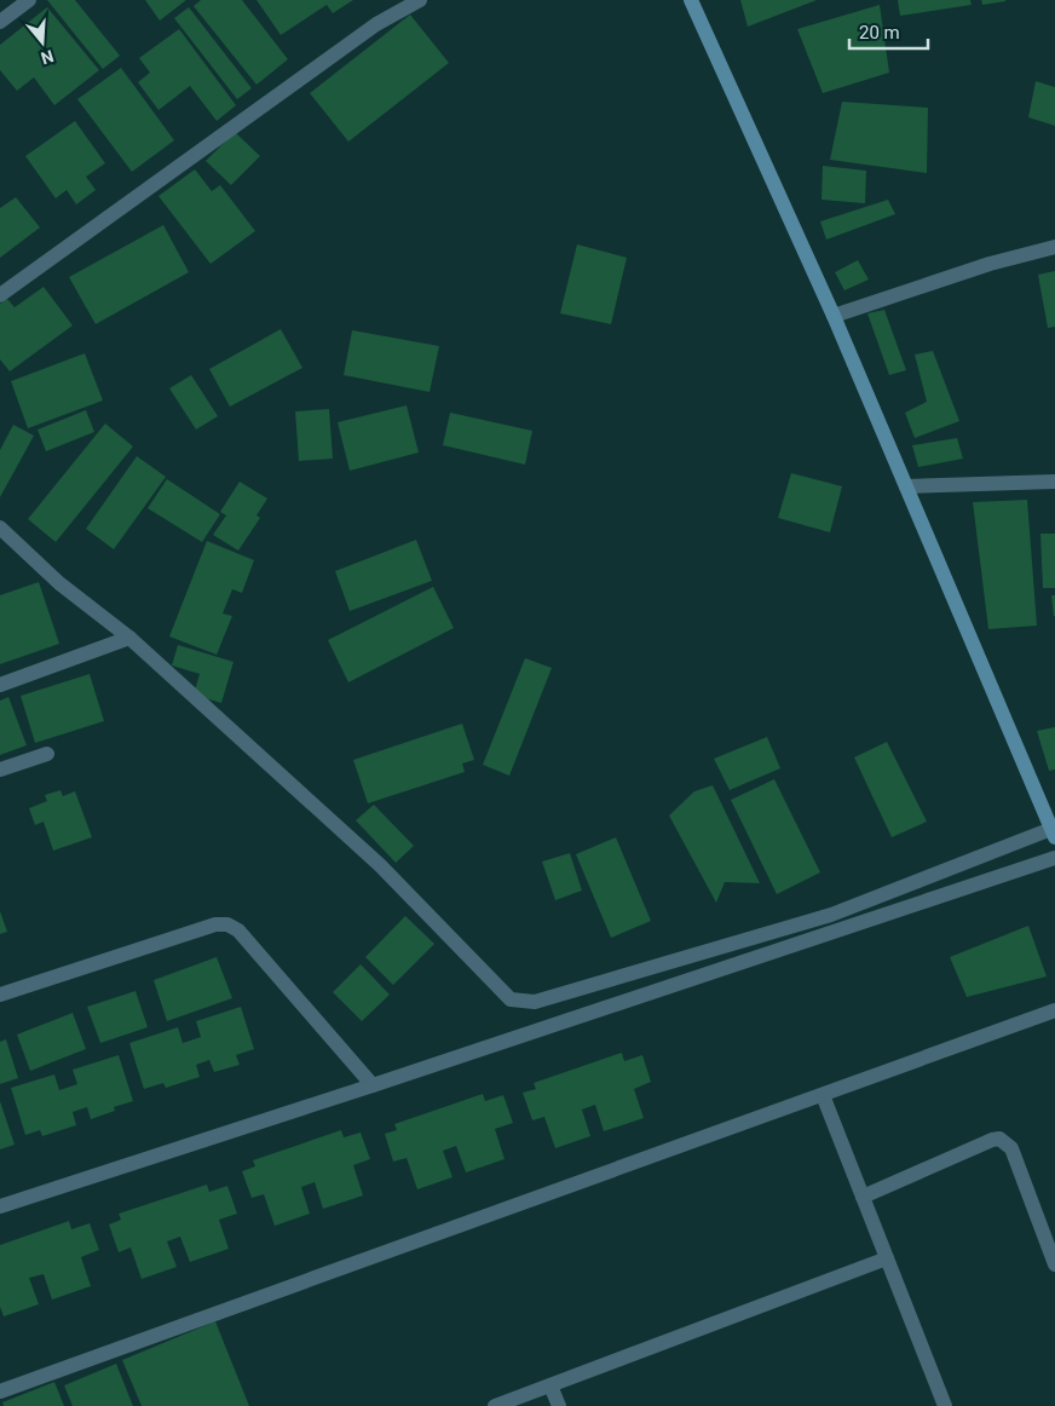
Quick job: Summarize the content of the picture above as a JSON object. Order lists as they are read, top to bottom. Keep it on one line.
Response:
{"scale_bar":"20 m","north":"bottom"}
